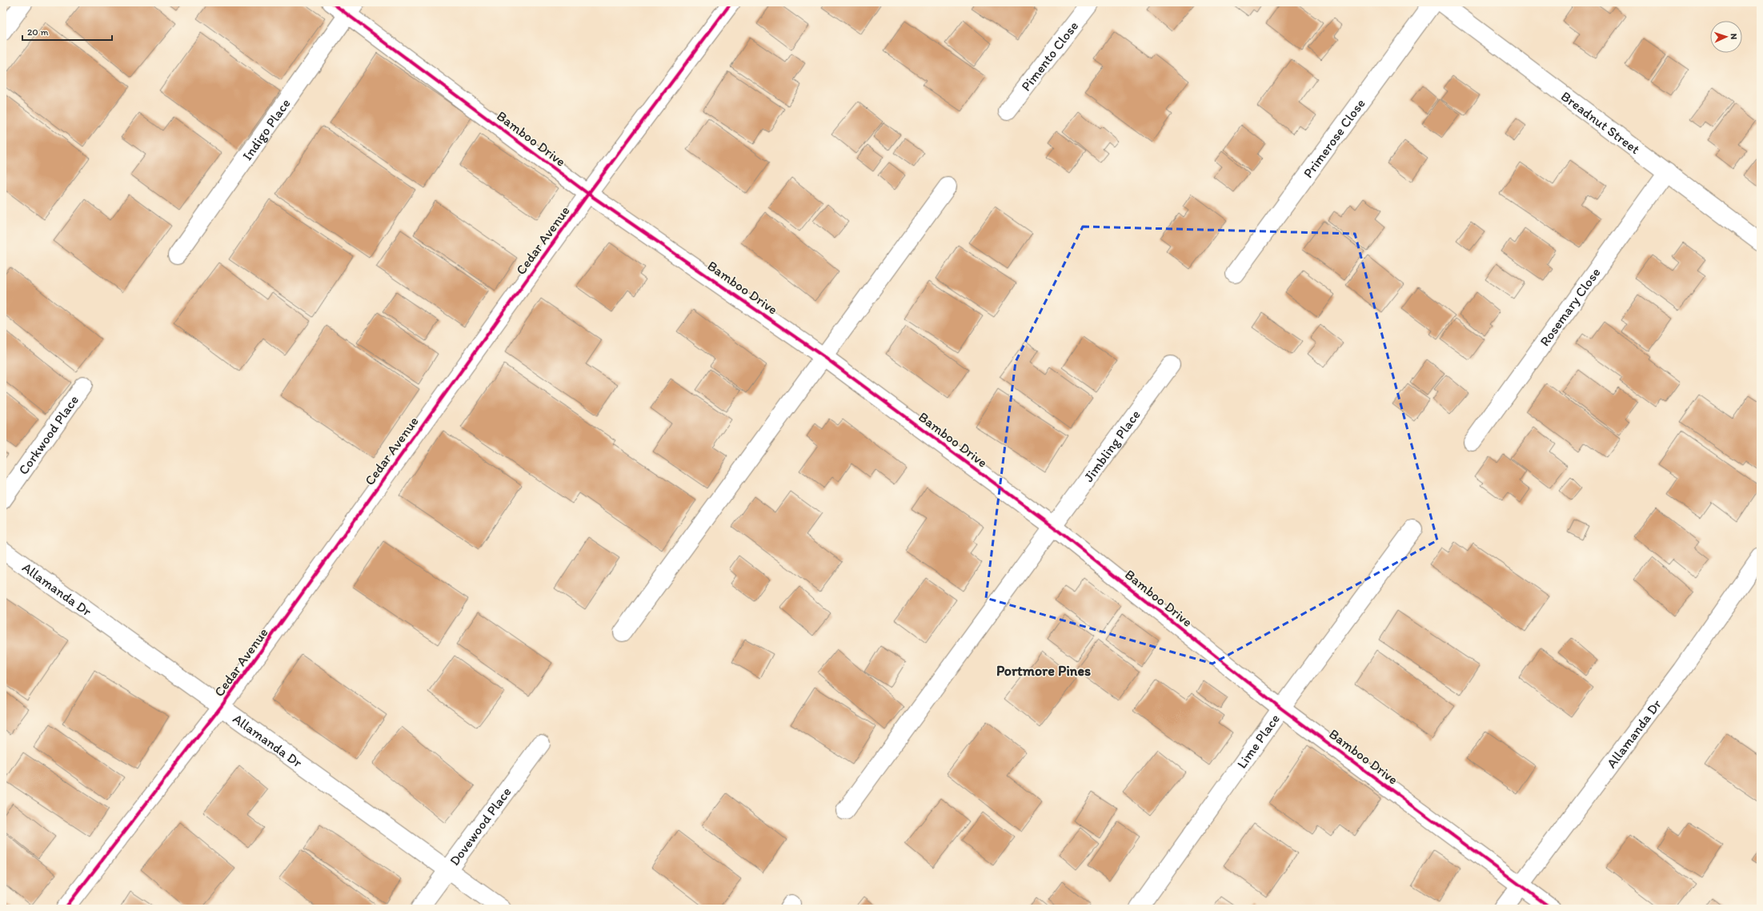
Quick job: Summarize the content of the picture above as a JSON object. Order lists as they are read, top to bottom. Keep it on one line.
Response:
{"streets":{"street":["Pimento Close","Breadnut Street","Indigo Place","Primerose Close","Bamboo Drive","Cedar Avenue","Rosemary Close","Corkwood Place","Jimbling Place","Allamanda Dr","Lime Place","Dovewood Place"]},"crossings":[["Breadnut Street","Rosemary Close"],["Indigo Place","Bamboo Drive"],["Bamboo Drive","Cedar Avenue"],["Bamboo Drive","Jimbling Place"],["Bamboo Drive","Allamanda Dr"],["Bamboo Drive","Lime Place"],["Cedar Avenue","Allamanda Dr"],["Allamanda Dr","Dovewood Place"]],"districts":["Portmore Pines"],"scale_bar":"20 m","north":"right"}
